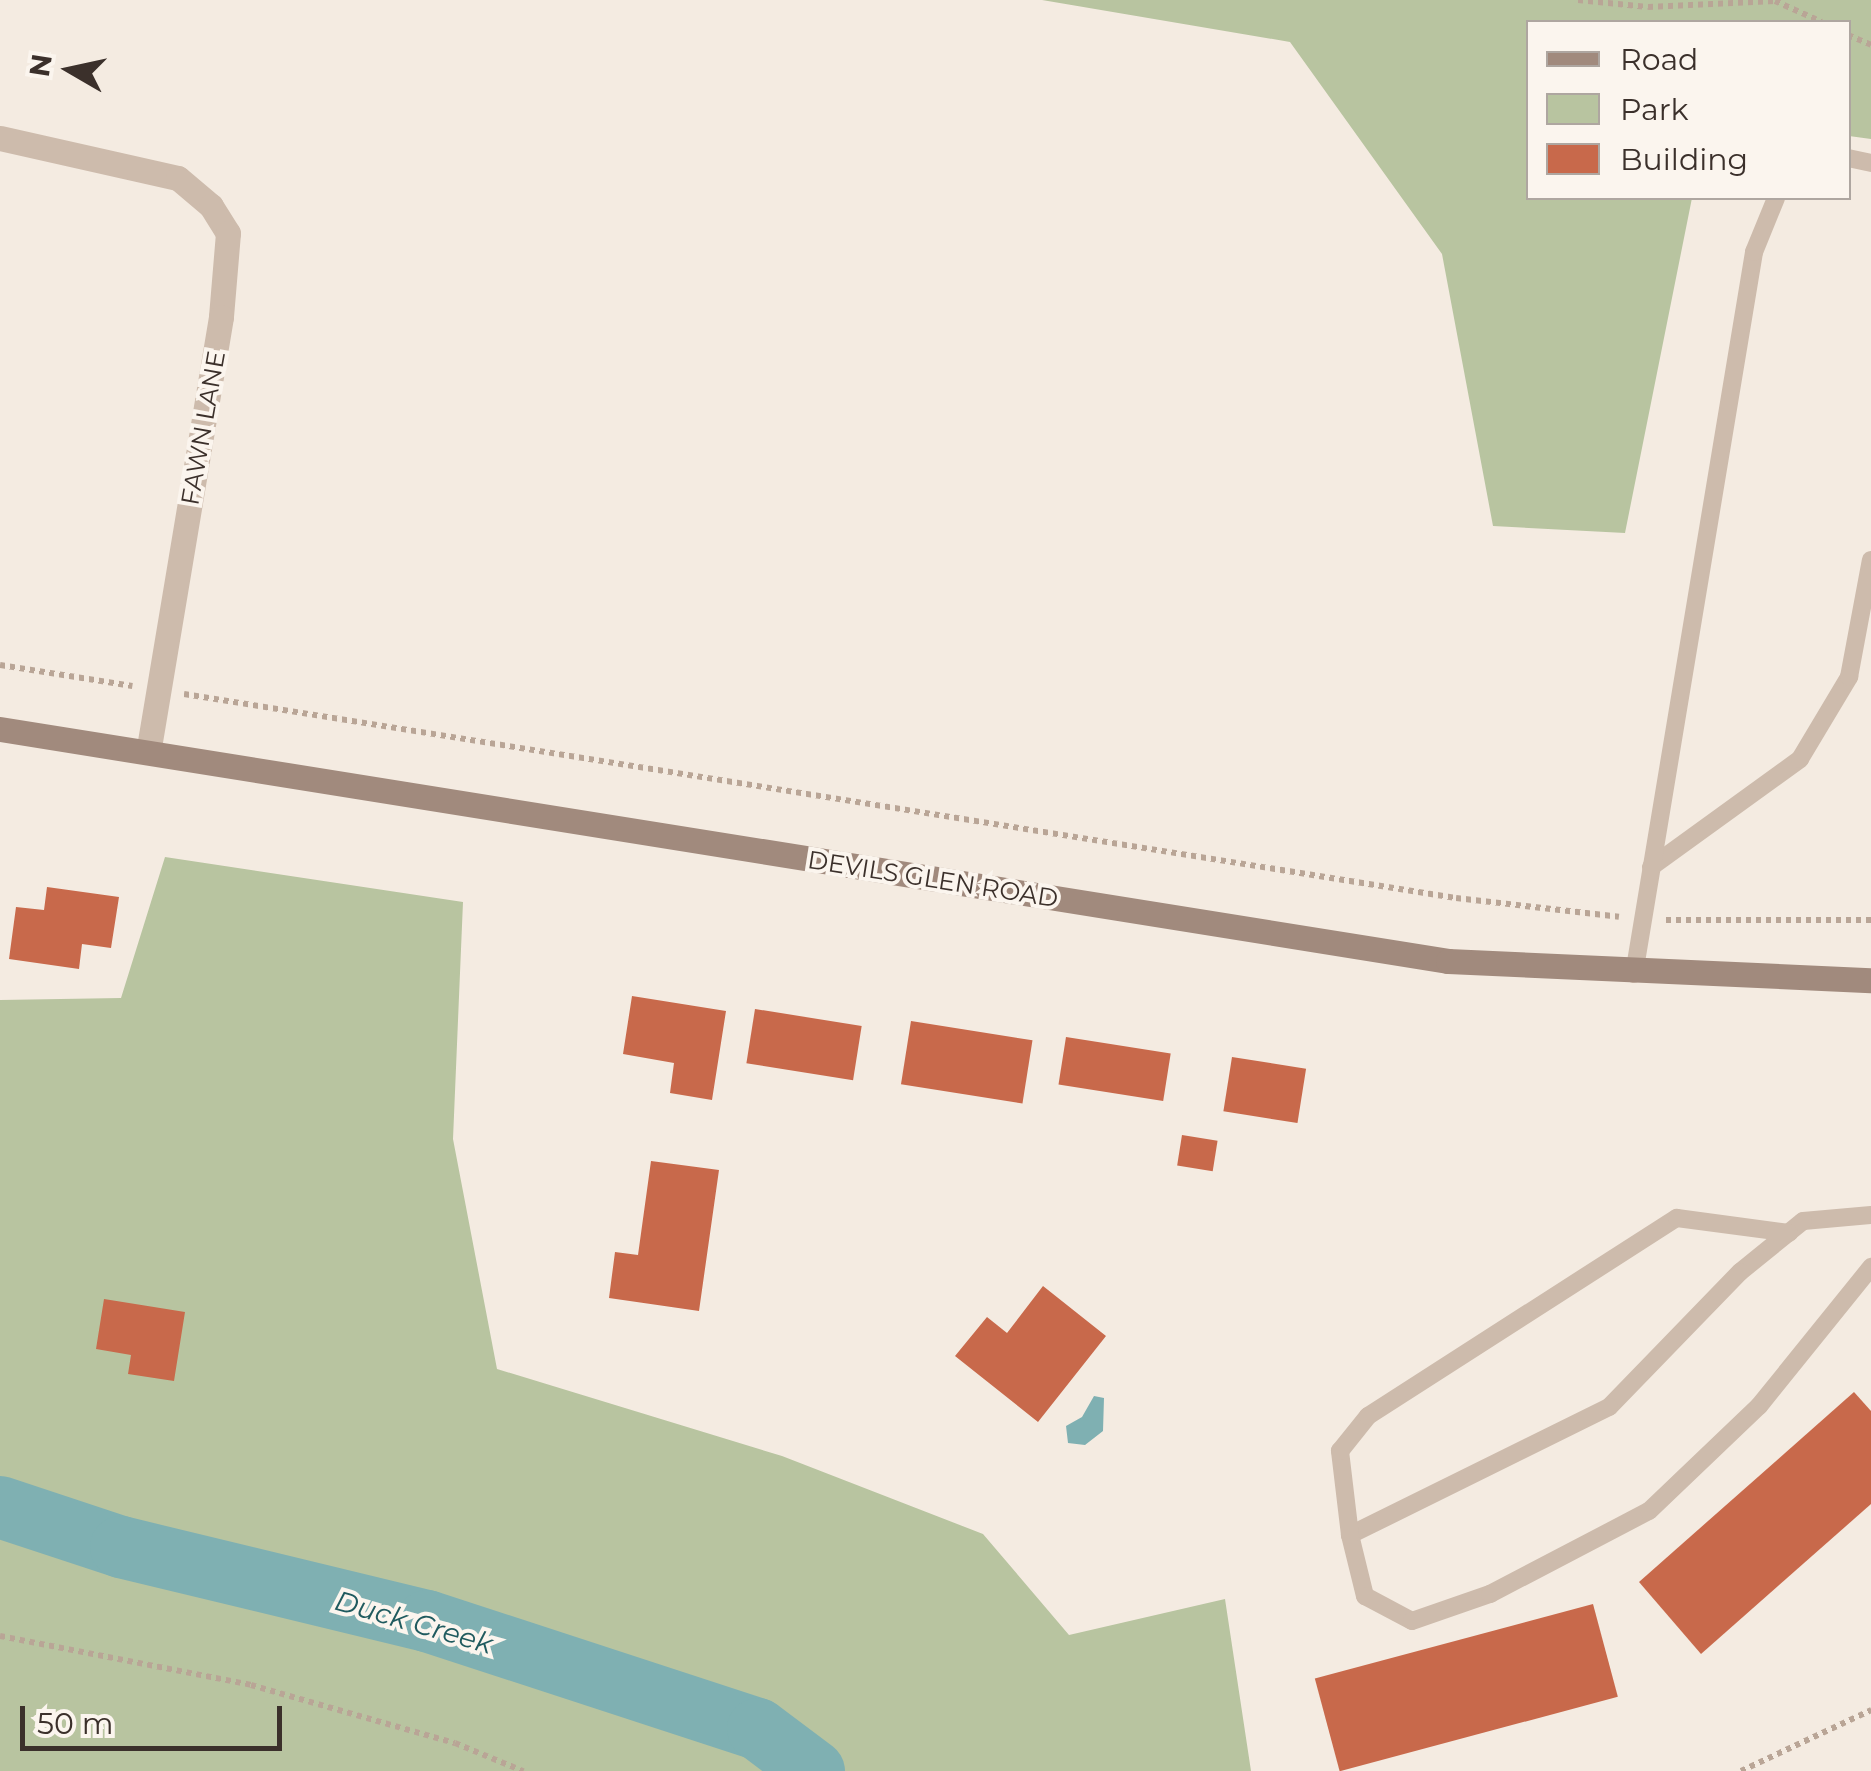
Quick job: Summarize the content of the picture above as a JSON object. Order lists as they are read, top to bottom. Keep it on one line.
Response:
{"streets":{"main road":["DEVILS GLEN ROAD"],"street":["FAWN LANE"]},"crossings":[["FAWN LANE","DEVILS GLEN ROAD"]],"water":["Duck Creek"],"legend":["Road","Park","Building"],"scale_bar":"50 m","north":"left"}
